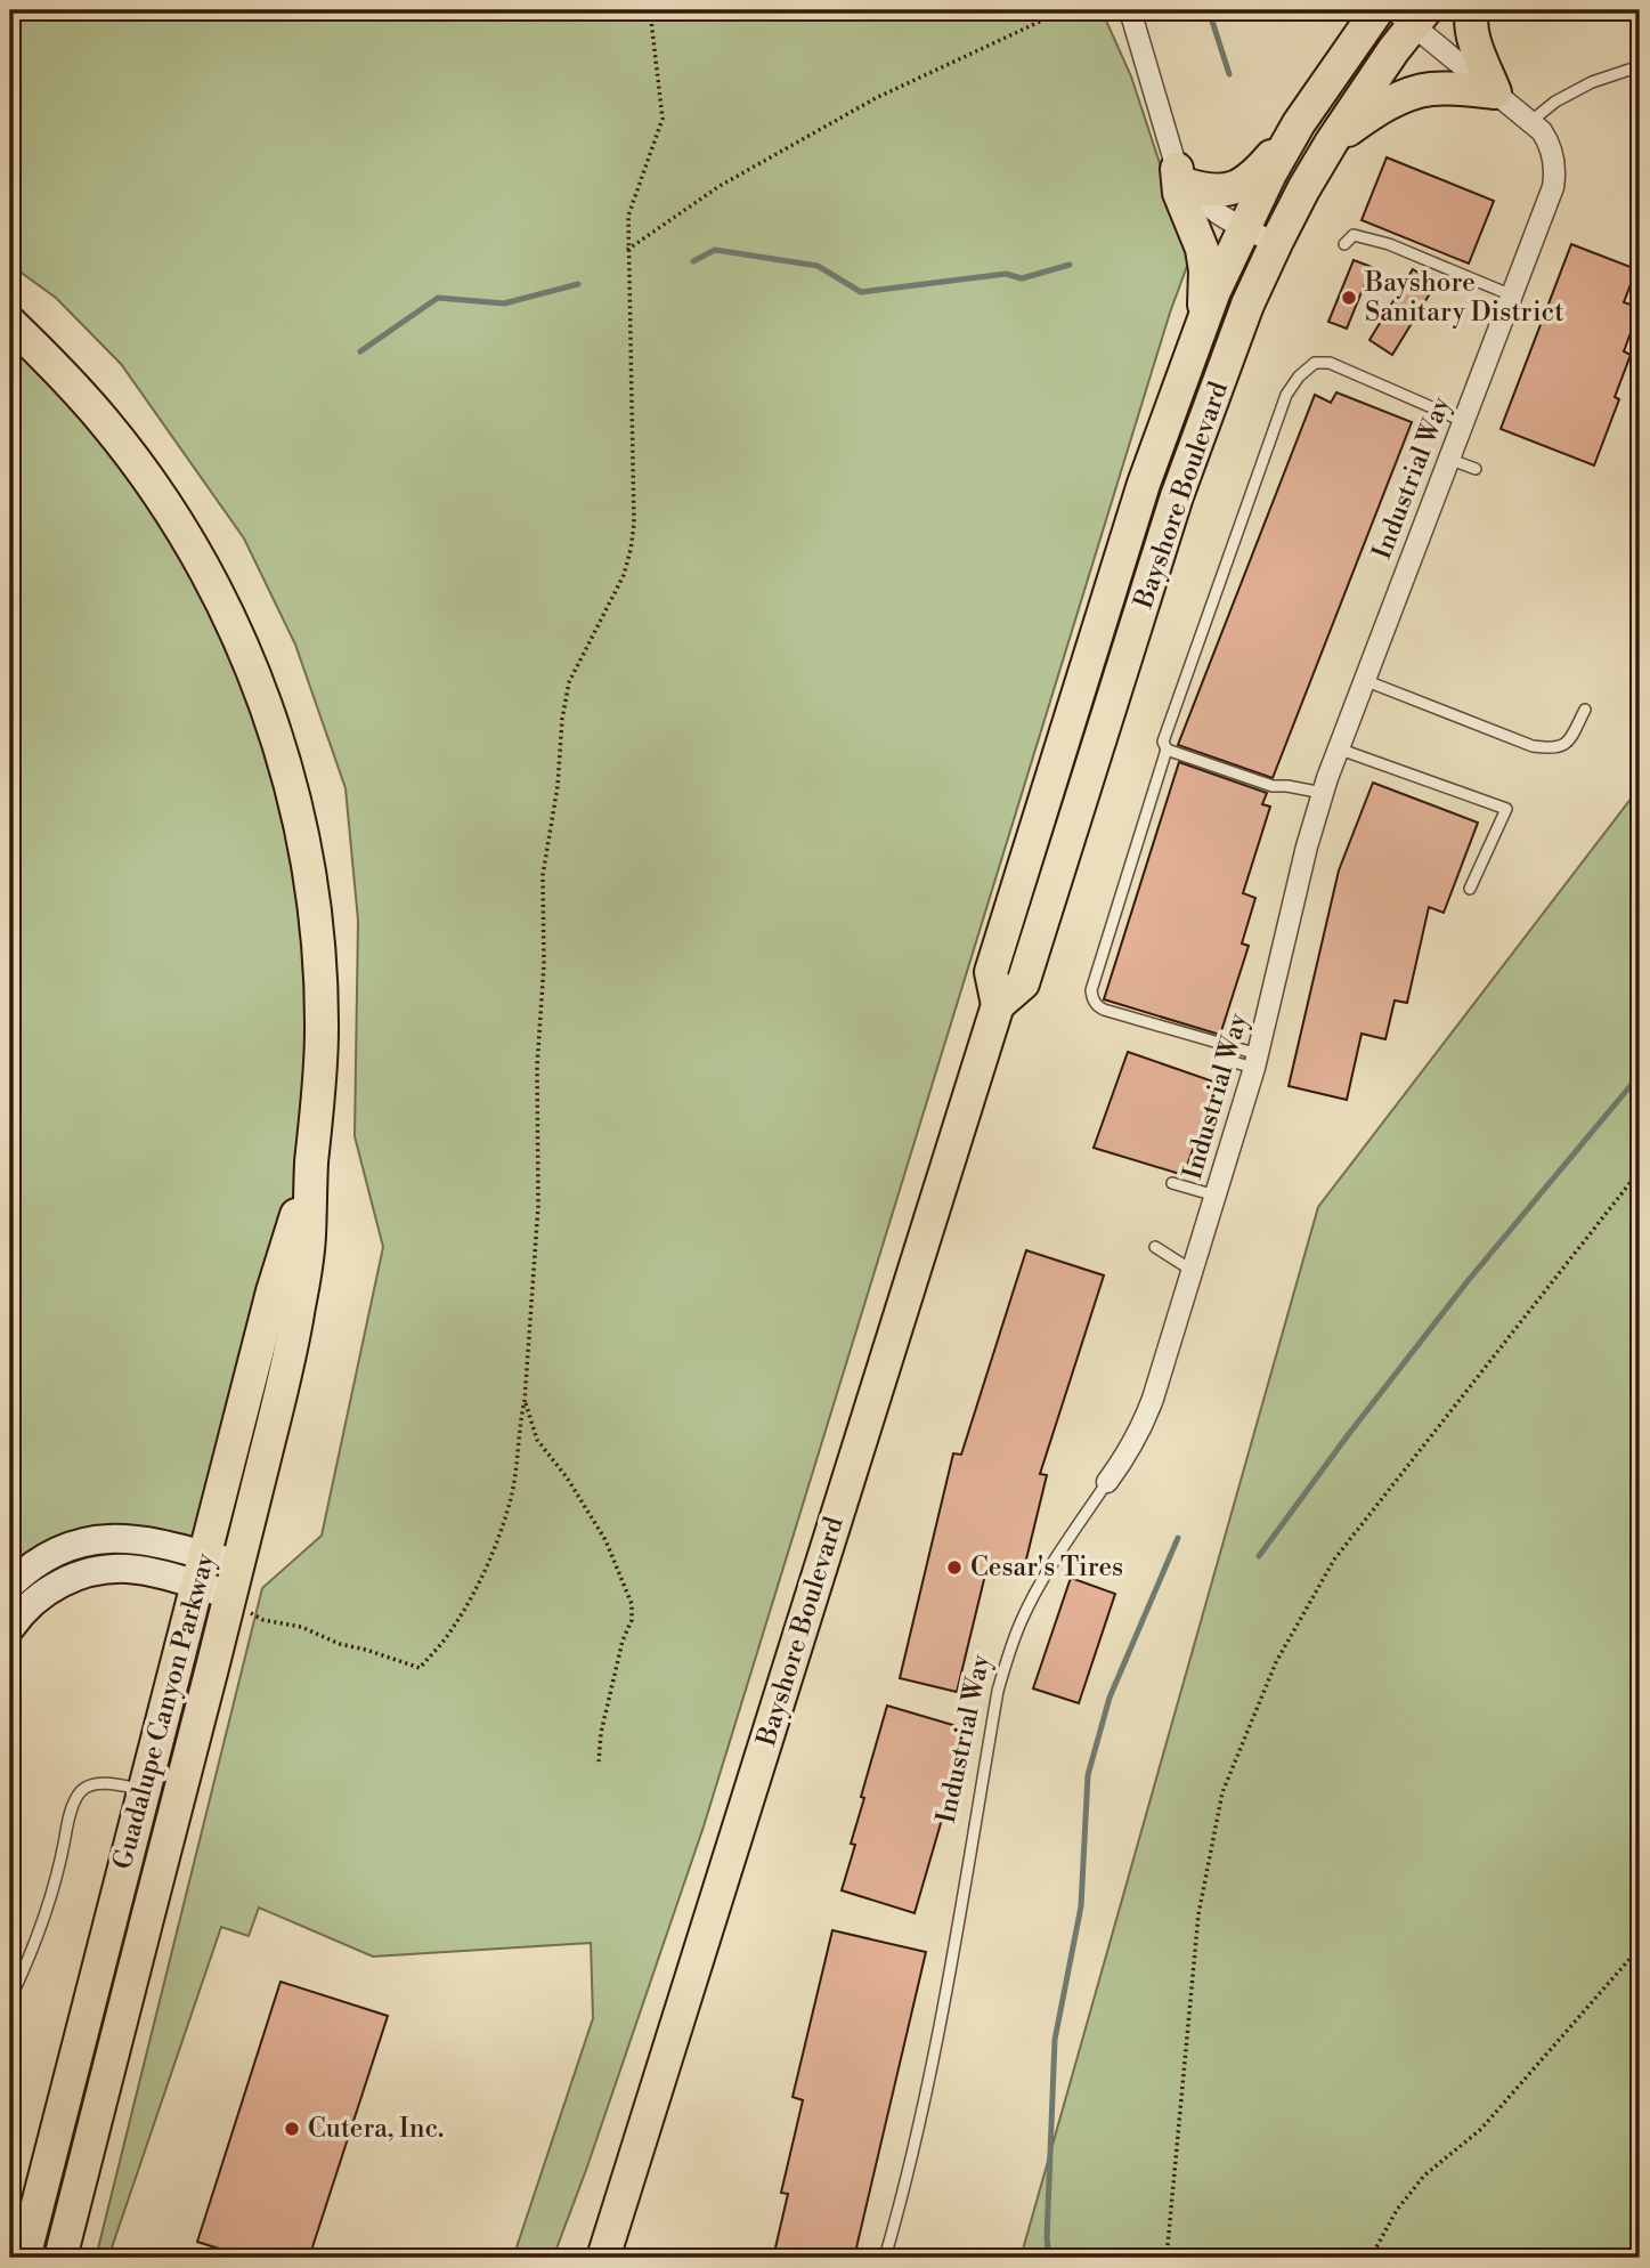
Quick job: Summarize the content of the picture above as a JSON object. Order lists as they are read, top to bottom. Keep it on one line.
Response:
{"streets":{"main road":["Bayshore Boulevard","Guadalupe Canyon Parkway"],"street":["Industrial Way"]},"crossings":[["Industrial Way","Bayshore Boulevard"]],"places":["Bayshore Sanitary District","Cesar's Tires","Cutera, Inc."]}
